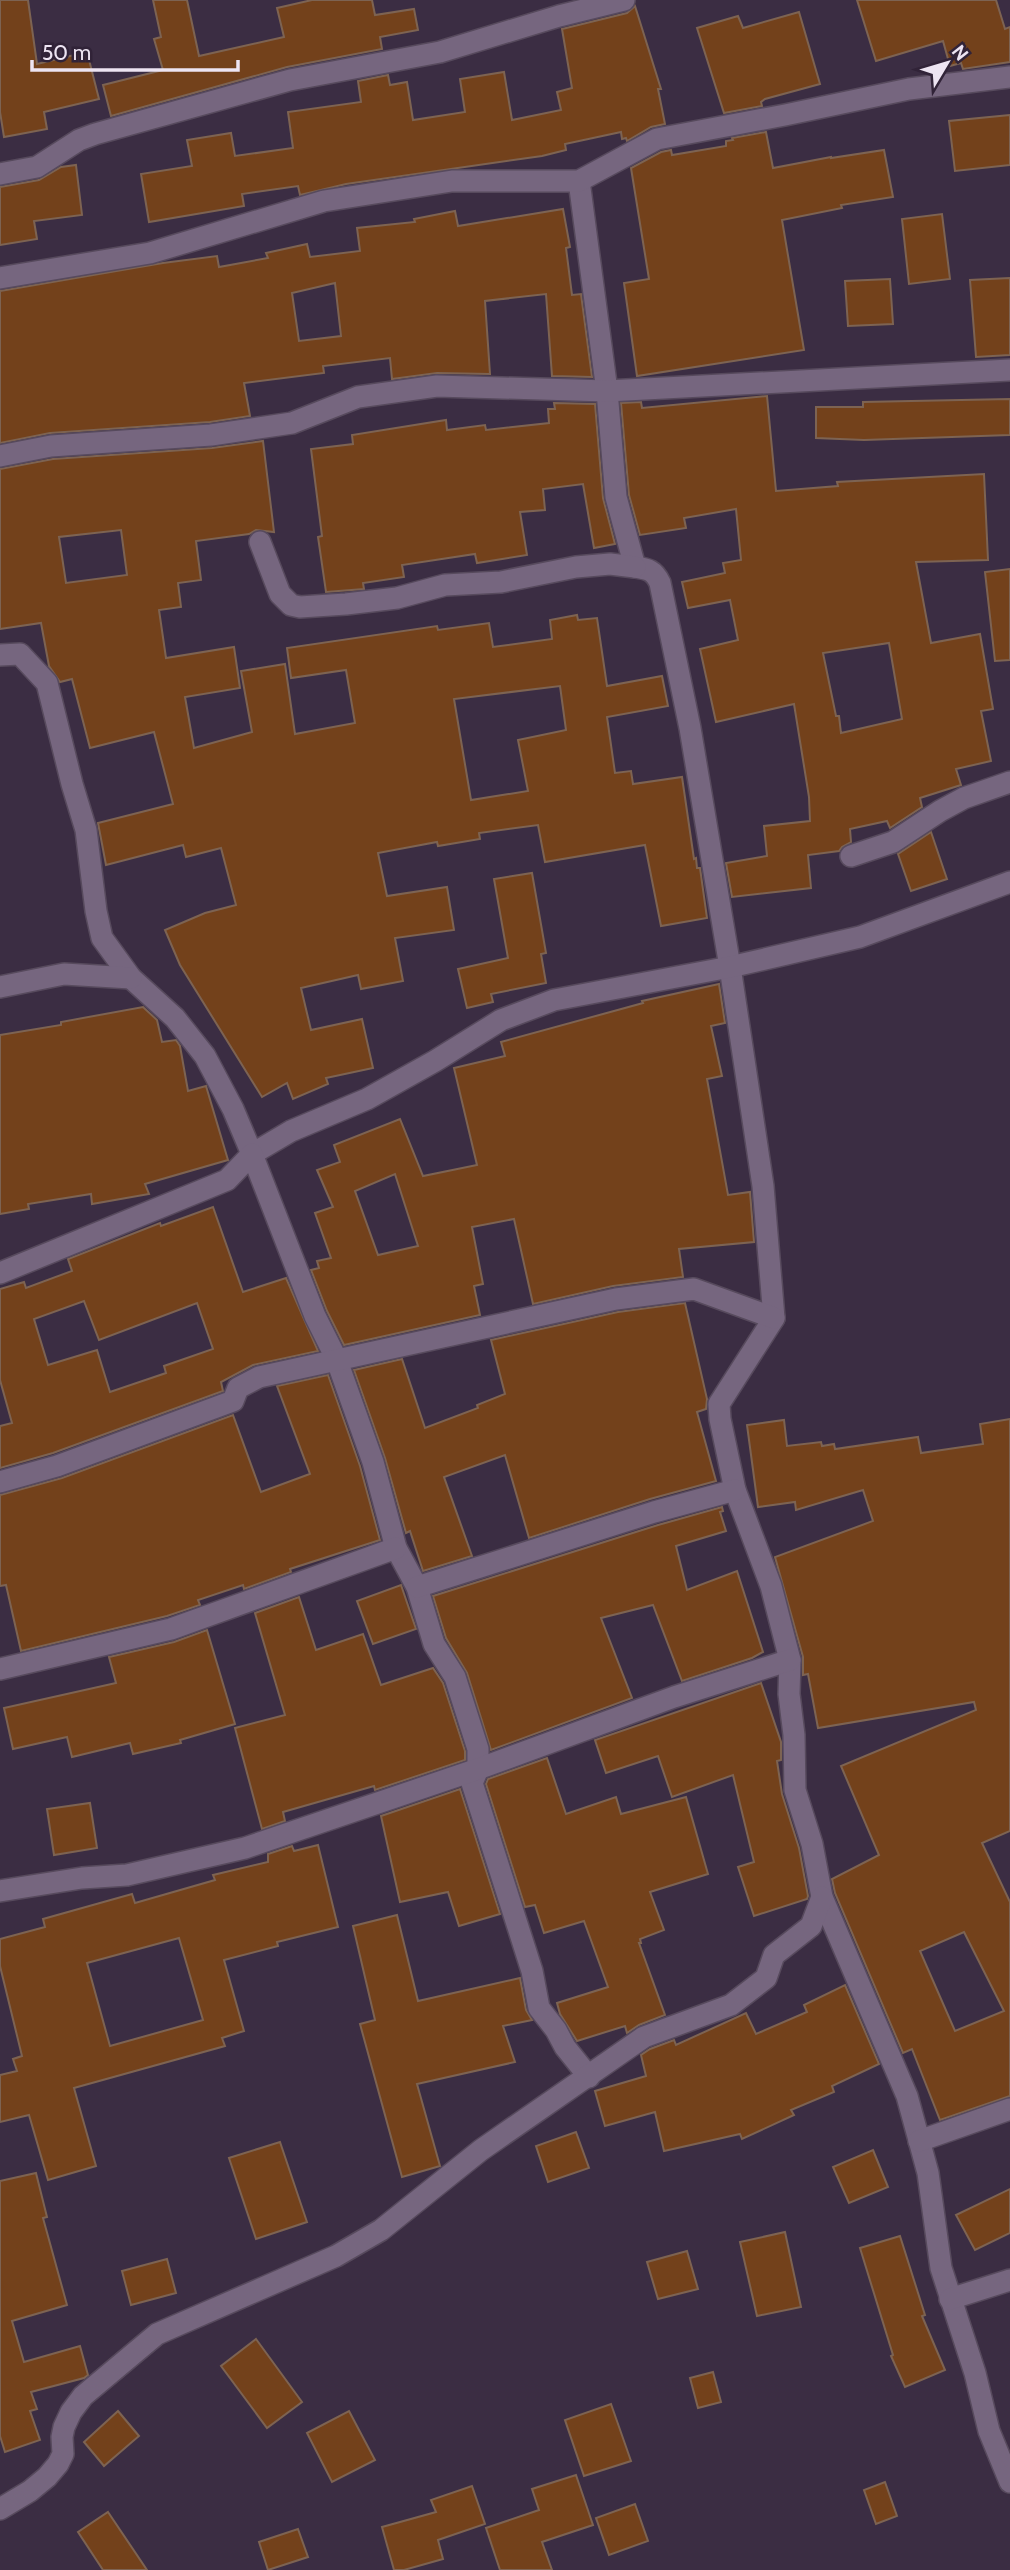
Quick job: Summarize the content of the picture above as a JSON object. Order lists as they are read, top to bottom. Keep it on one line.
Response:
{"scale_bar":"50 m","north":"top right"}
